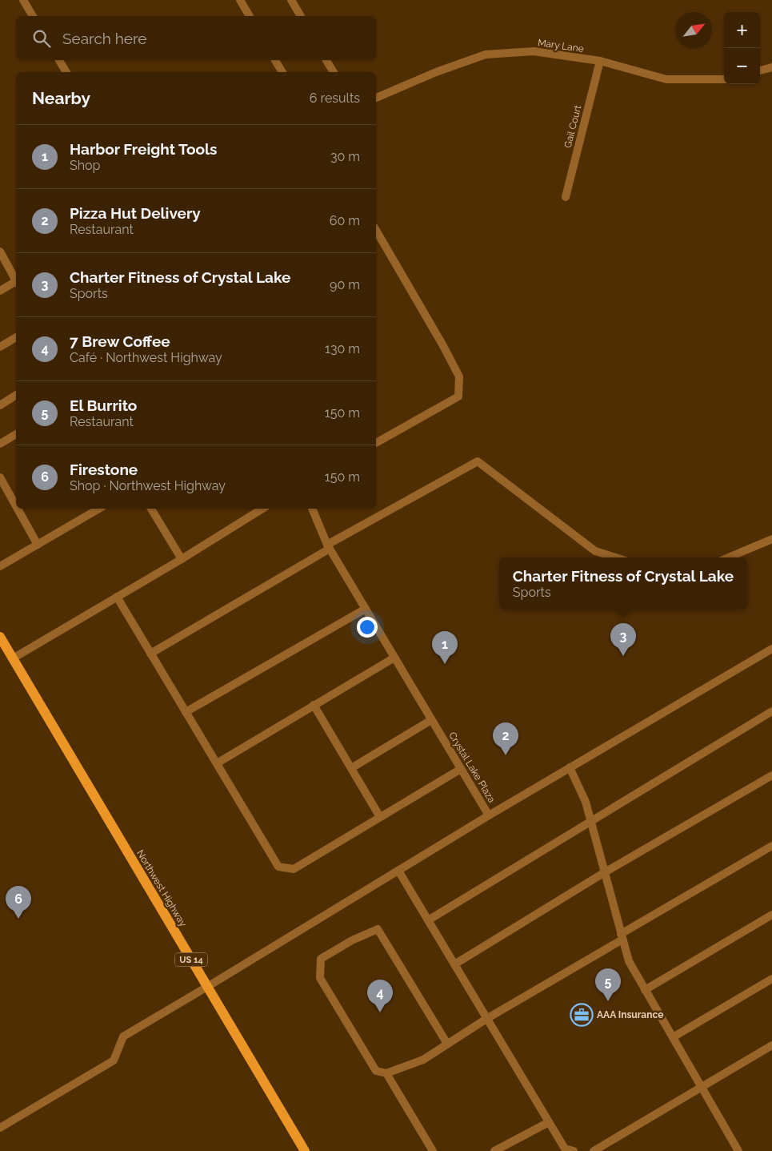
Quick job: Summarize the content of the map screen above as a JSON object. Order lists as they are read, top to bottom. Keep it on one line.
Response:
{"streets":{"main road":["Northwest Highway","US 14"],"street":["Mary Lane","Gail Court","Crystal Lake Plaza"]},"crossings":[["Mary Lane","Gail Court"]],"places":{"office":["AAA Insurance"]},"north":"top right","page":{"map_buttons":["+","−"],"search":"Search here","heading":["Nearby","6 results"],"list":[{"mark":"1","name":"Harbor Freight Tools","note":"Shop","value":"30 m"},{"mark":"2","name":"Pizza Hut Delivery","note":"Restaurant","value":"60 m"},{"mark":"3","name":"Charter Fitness of Crystal Lake","note":"Sports","value":"90 m"},{"mark":"4","name":"7 Brew Coffee","note":"Café · Northwest Highway","value":"130 m"},{"mark":"5","name":"El Burrito","note":"Restaurant","value":"150 m"},{"mark":"6","name":"Firestone","note":"Shop · Northwest Highway","value":"150 m"}],"popup":["Charter Fitness of Crystal Lake","Sports"],"pins":["3","1","2","6","5","4"]}}
